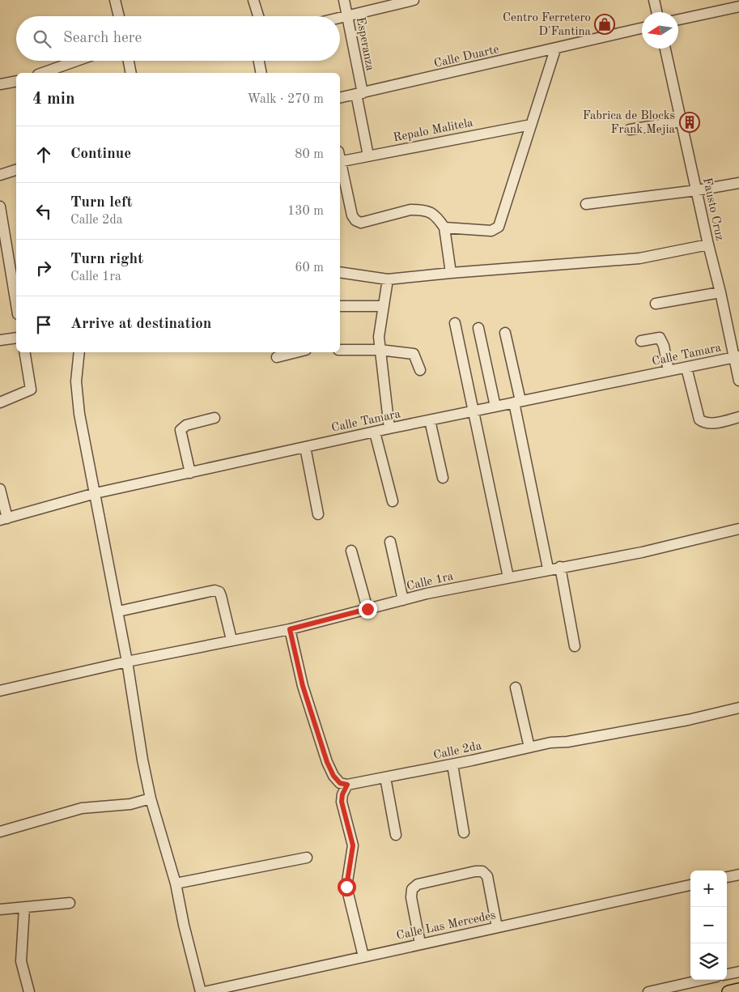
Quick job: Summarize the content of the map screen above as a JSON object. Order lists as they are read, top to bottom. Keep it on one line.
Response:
{"streets":{"street":["Esperanza","Calle Duarte","Repalo Malitela","Fausto Cruz","Calle Tamara","Calle 1ra","Calle 2da","Calle Las Mercedes"]},"crossings":[["Esperanza","Calle Duarte"],["Esperanza","Repalo Malitela"],["Fausto Cruz","Calle Tamara"]],"places":{"shop":["Centro Ferretero D'Fantina"],"building":["Fabrica de Blocks Frank Mejia"]},"north":"left","page":{"search":"Search here","heading":["4 min","Walk · 270 m"],"list":[["Continue","80 m"],["Turn left","Calle 2da","130 m"],["Turn right","Calle 1ra","60 m"],"Arrive at destination"],"map_buttons":["+","−"]}}
